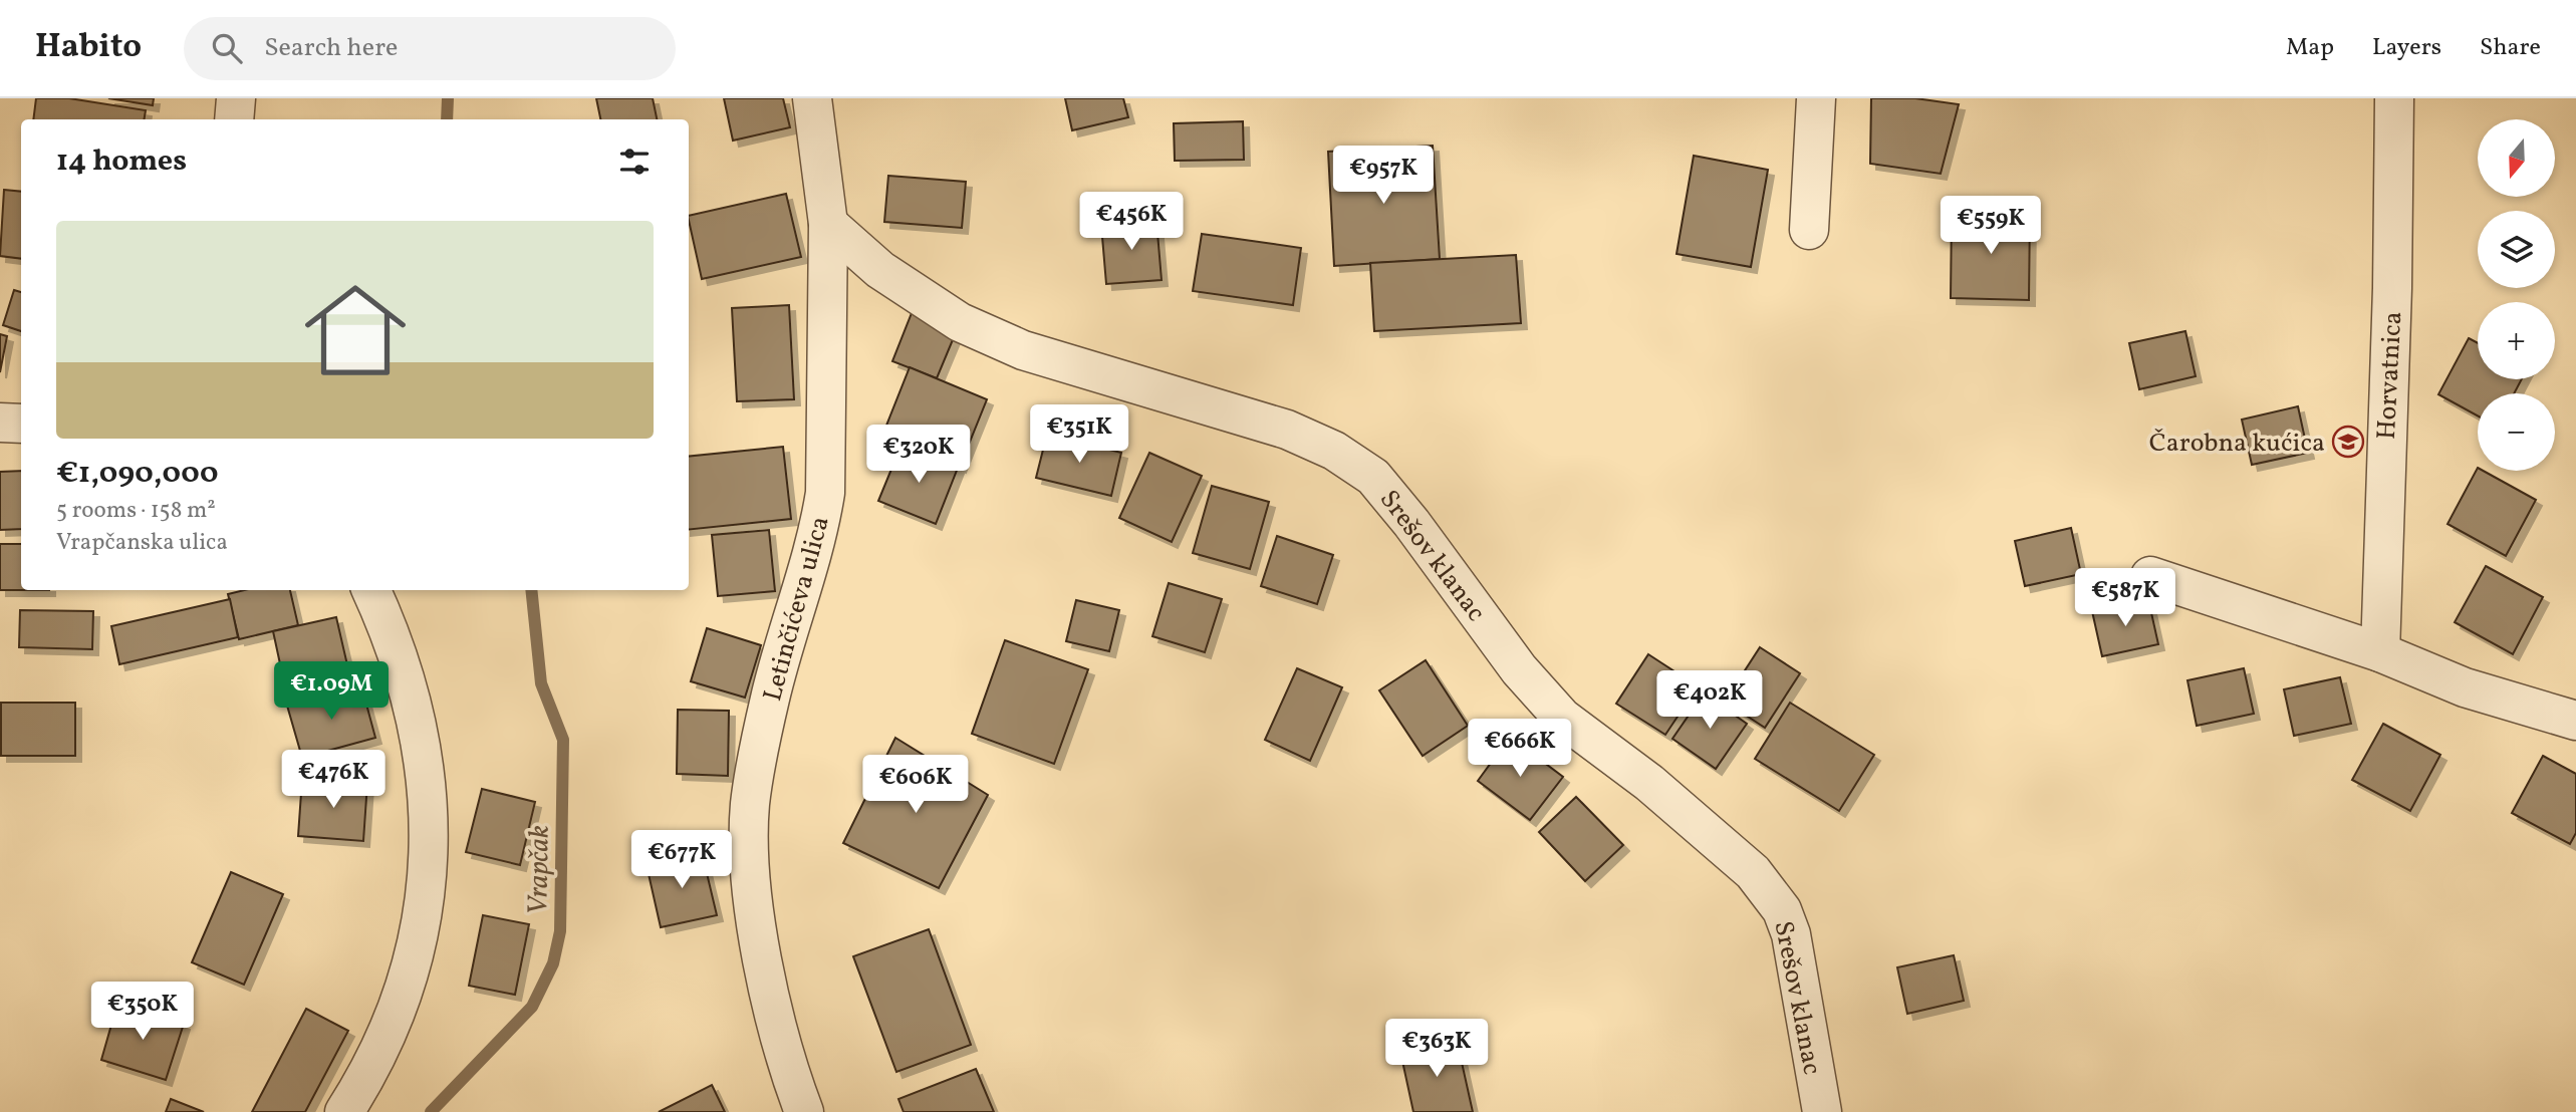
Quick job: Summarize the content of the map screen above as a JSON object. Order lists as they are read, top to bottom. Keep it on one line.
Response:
{"streets":{"street":["Horvatnica","Srešov klanac","Letinčićeva ulica"]},"crossings":[["Srešov klanac","Letinčićeva ulica"]],"water":["Vrapčak"],"places":{"school or university":["Čarobna kućica"]},"north":"bottom","page":{"header":"Habito","search":"Search here","nav":["Map","Layers","Share"],"map_buttons":["+","−"],"heading":"14 homes","price":["€957K","€456K","€559K","€351K","€320K","€587K","€1.09M","€402K","€666K","€476K","€606K","€677K","€350K","€363K"],"list":[{"name":"€1,090,000","note":"5 rooms · 158 m² · Vrapčanska ulica"}]}}
